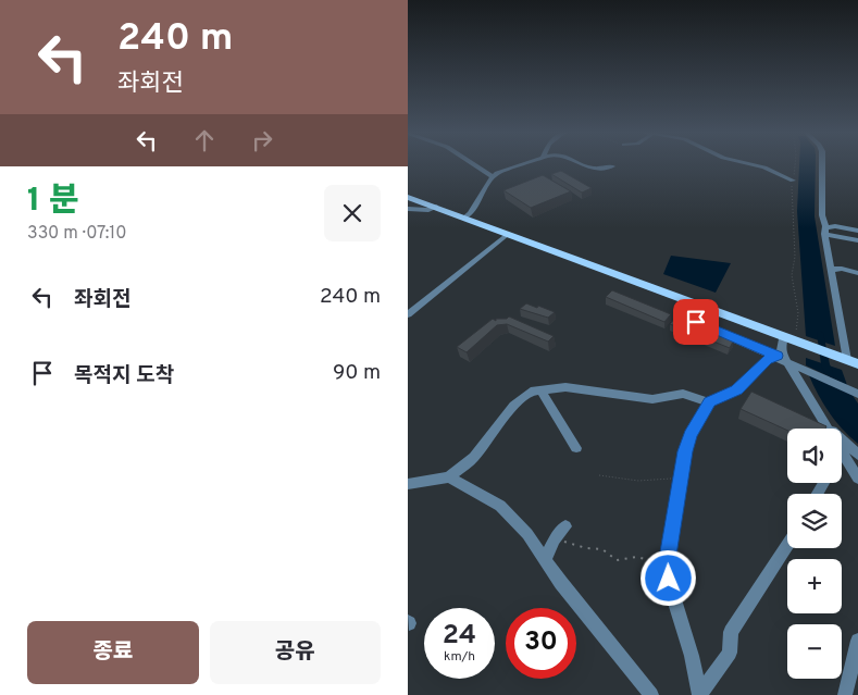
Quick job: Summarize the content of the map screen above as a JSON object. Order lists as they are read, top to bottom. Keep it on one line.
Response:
{"page":{"turn":["240 m","좌회전"],"heading":["1 분","330 m · 07:10"],"list":[{"name":"좌회전","value":"240 m"},{"name":"목적지 도착","value":"90 m"}],"map_buttons":["+","−"],"speed":"24 km/h","limit":"30","buttons":["종료","공유"]}}
